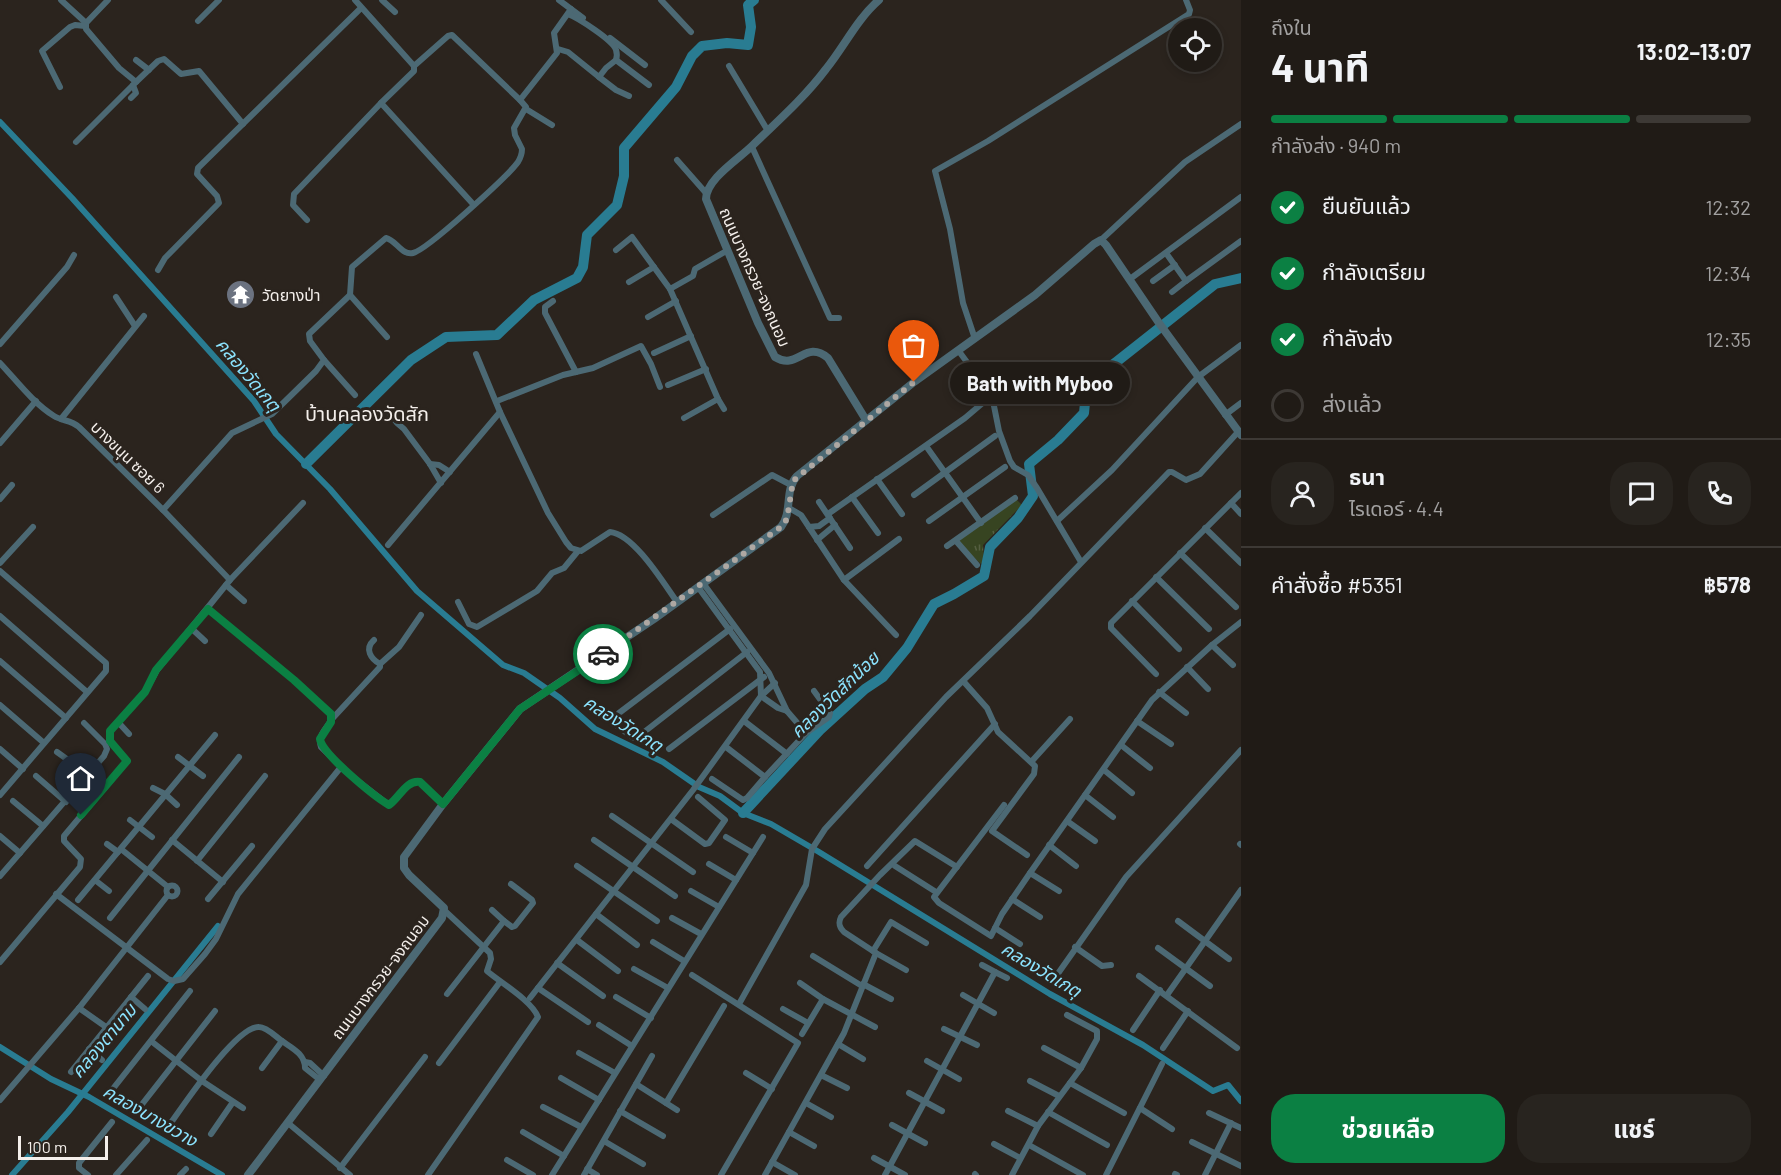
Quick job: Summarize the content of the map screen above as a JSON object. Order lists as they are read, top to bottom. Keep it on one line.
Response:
{"streets":{"street":["ถนนบางกรวย-จงถนอม","บางขนุน ซอย 6"]},"districts":["บ้านคลองวัดสัก"],"water":["คลองวัดเกตุ","คลองวัดสักน้อย","คลองตานาม","คลองบางขวาง"],"places":{"temple":["วัดยางป่า"],"other":["Bath with Myboo"]},"scale_bar":"100 m","page":{"heading":["4 นาที","ถึงใน","13:02–13:07"],"panel":["ธนา","ไรเดอร์ · 4.4","คำสั่งซื้อ #5351","฿578"],"bar":"กำลังส่ง · 940 m","list":[["ยืนยันแล้ว","12:32"],["กำลังเตรียม","12:34"],["กำลังส่ง","12:35"],"ส่งแล้ว"],"bubble":"Bath with Myboo","buttons":["ช่วยเหลือ","แชร์"],"scale":"100 m"}}
